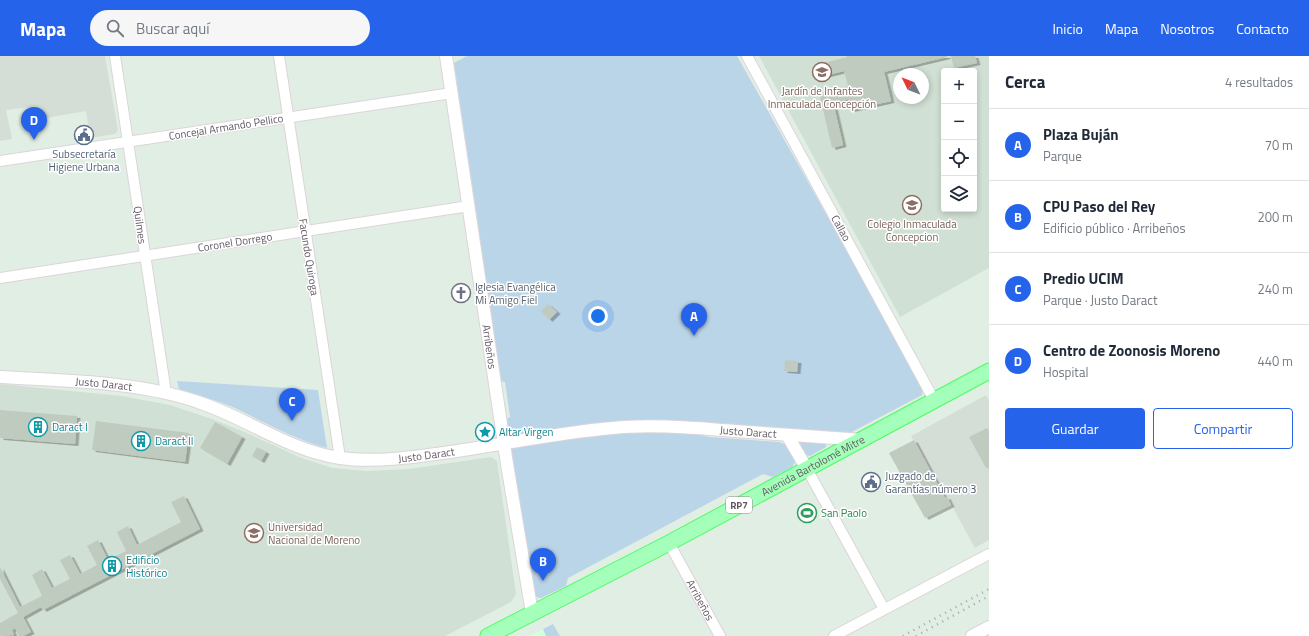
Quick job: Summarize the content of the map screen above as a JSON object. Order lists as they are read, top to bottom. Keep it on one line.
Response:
{"streets":{"main road":["Avenida Bartolomé Mitre","RP7"],"street":["Concejal Armando Pellico","Quilmes","Callao","Coronel Dorrego","Facundo Quiroga","Arribeños","Justo Daract"]},"crossings":[["Concejal Armando Pellico","Quilmes"],["Concejal Armando Pellico","Facundo Quiroga"],["Concejal Armando Pellico","Arribeños"],["Quilmes","Coronel Dorrego"],["Quilmes","Justo Daract"],["Callao","Avenida Bartolomé Mitre"],["Coronel Dorrego","Facundo Quiroga"],["Coronel Dorrego","Arribeños"],["Facundo Quiroga","Justo Daract"],["Arribeños","Justo Daract"],["Arribeños","Avenida Bartolomé Mitre"],["Justo Daract","Avenida Bartolomé Mitre"]],"places":{"school or university":["Jardín de Infantes Inmaculada Concepción","Colegio Inmaculada Concepcion","Universidad Nacional de Moreno"],"public building":["Subsecretaría Higiene Urbana","Juzgado de Garantías número 3"],"church":["Iglesia Evangélica Mi Amigo Fiel"],"building":["Daract I","Daract II","Edificio Histórico"],"place":["Altar Virgen"],"sports":["San Paolo"]},"north":"top left","page":{"header":"Mapa","search":"Buscar aquí","nav":["Inicio","Mapa","Nosotros","Contacto"],"heading":["Cerca","4 resultados"],"map_buttons":["+","−"],"pins":["D","A","C","B"],"list":[{"mark":"A","name":"Plaza Buján","note":"Parque","value":"70 m"},{"mark":"B","name":"CPU Paso del Rey","note":"Edificio público · Arribeños","value":"200 m"},{"mark":"C","name":"Predio UCIM","note":"Parque · Justo Daract","value":"240 m"},{"mark":"D","name":"Centro de Zoonosis Moreno","note":"Hospital","value":"440 m"}],"buttons":["Guardar","Compartir"]}}
